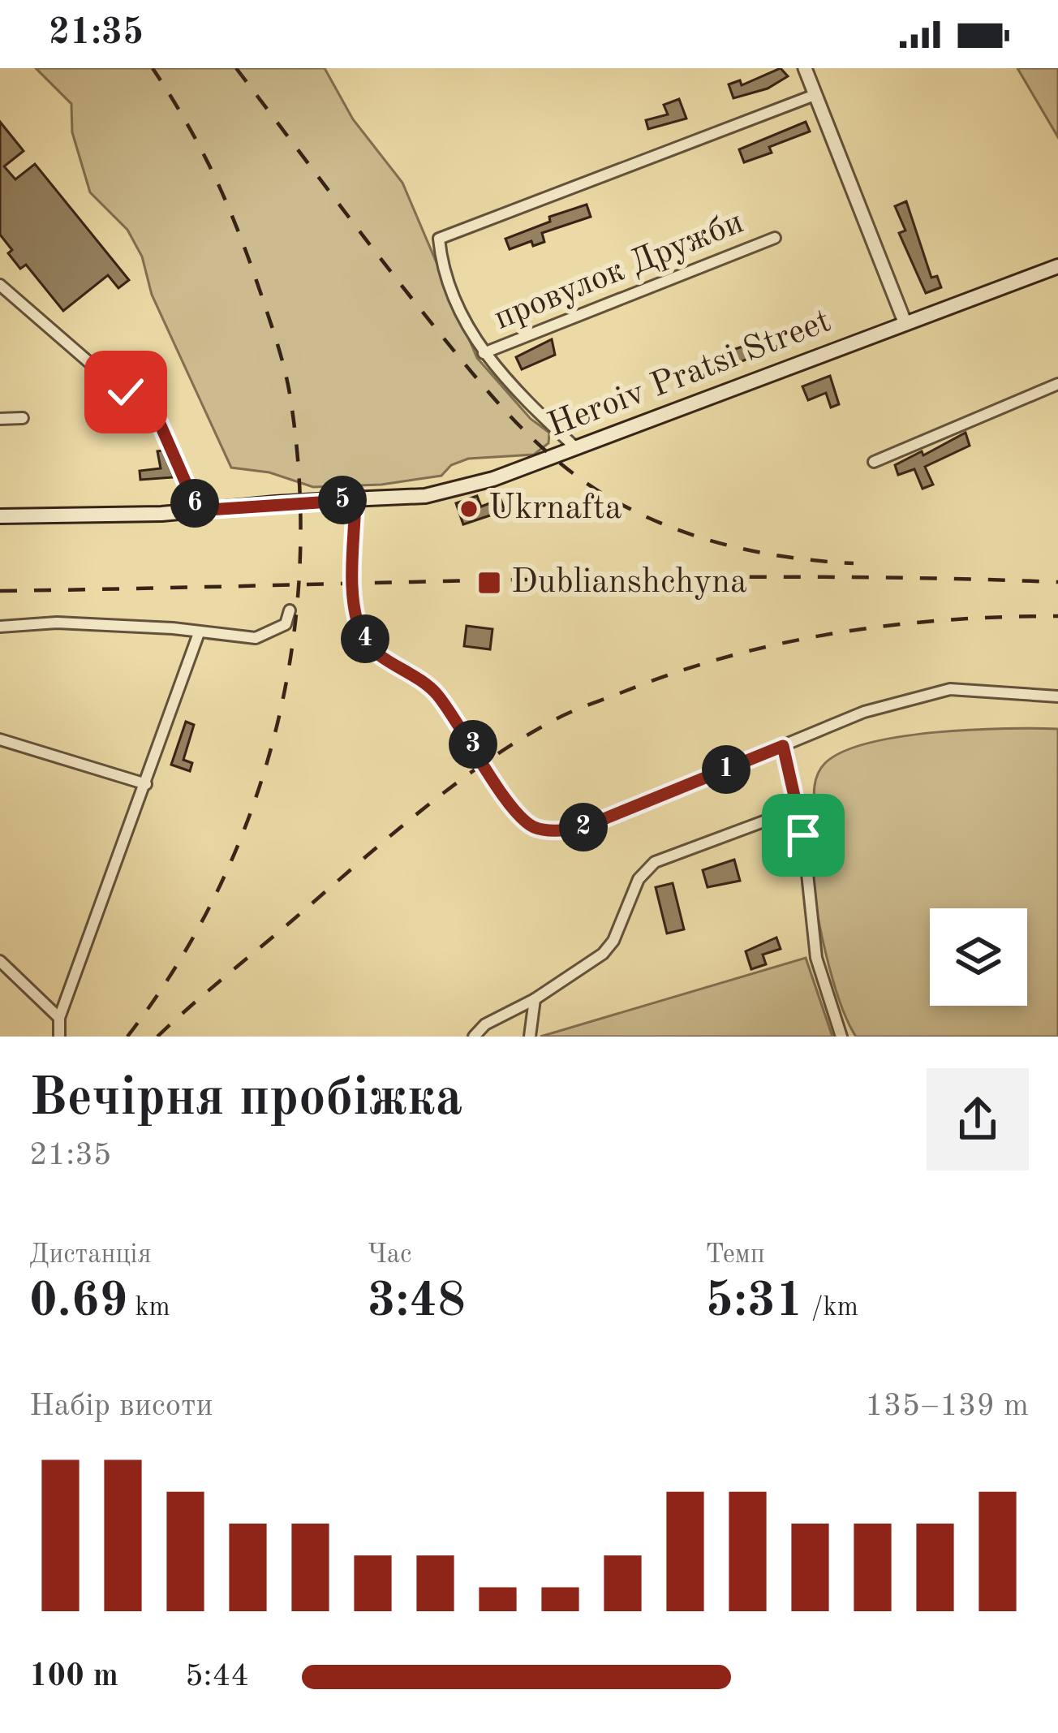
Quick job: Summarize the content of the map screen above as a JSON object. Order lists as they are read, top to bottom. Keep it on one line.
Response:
{"streets":{"main road":["Heroiv Pratsi Street"],"street":["провулок Дружби"]},"places":{"other":["Ukrnafta"],"transit":["Dublianshchyna"]},"page":{"status":"21:35","pins":["5","6","4","3","1","2"],"heading":["Вечірня пробіжка","21:35"],"stats":[["Дистанція","0.69 km"],["Час","3:48"],["Темп","5:31 /km"]],"chart":["Набір висоти","135–139 m"],"list":[{"name":"100 m","note":"5:44"}]}}
